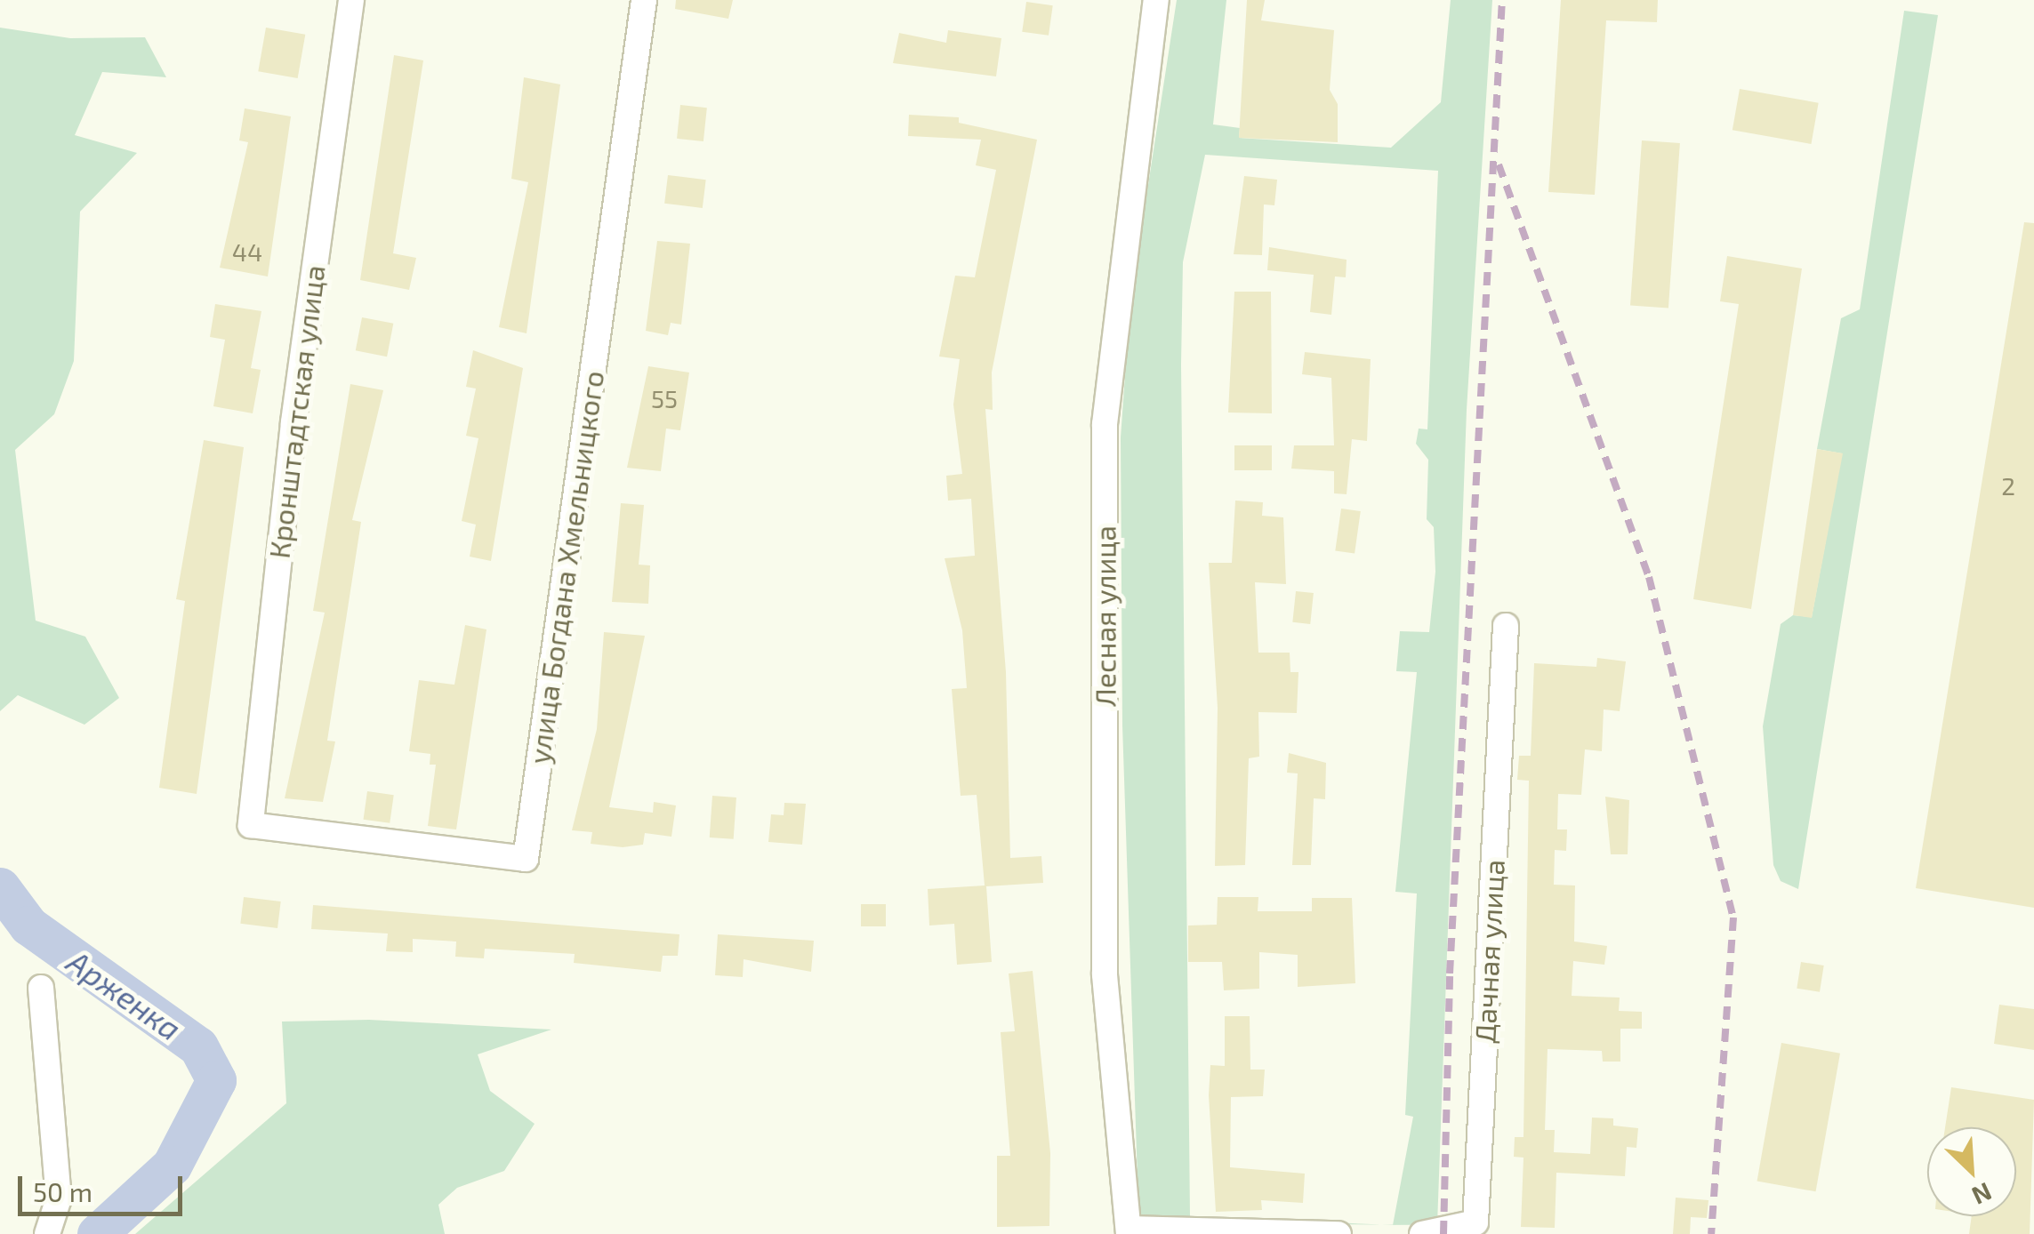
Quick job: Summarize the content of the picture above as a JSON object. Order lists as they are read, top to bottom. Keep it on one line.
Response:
{"streets":{"street":["Кронштадтская улица","улица Богдана Хмельницкого","Лесная улица","Дачная улица"]},"crossings":[["Кронштадтская улица","улица Богдана Хмельницкого"]],"water":["Арженка"],"house_numbers":["44","55","2"],"scale_bar":"50 m","north":"bottom right"}
